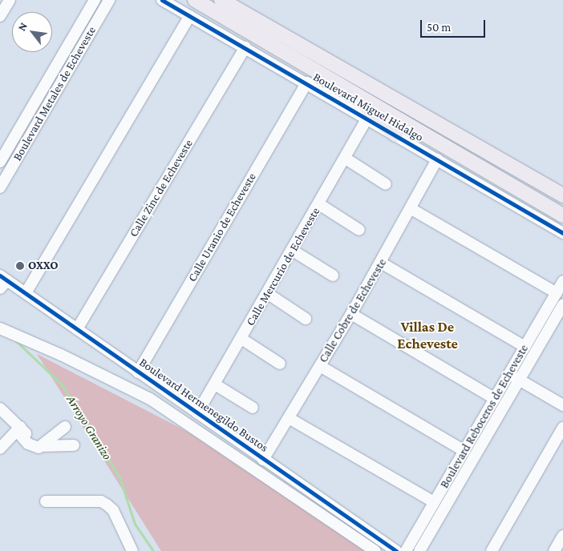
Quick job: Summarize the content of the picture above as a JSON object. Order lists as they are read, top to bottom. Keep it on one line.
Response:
{"streets":{"main road":["Boulevard Miguel Hidalgo"],"street":["Boulevard Metales de Echeveste","Calle Zinc de Echeveste","Calle Uranio de Echeveste","Calle Mercurio de Echeveste","Calle Cobre de Echeveste","Boulevard Hermenegildo Bustos","Boulevard Reboceros de Echeveste"]},"crossings":[["Boulevard Miguel Hidalgo","Calle Zinc de Echeveste"],["Boulevard Miguel Hidalgo","Calle Uranio de Echeveste"],["Boulevard Miguel Hidalgo","Calle Mercurio de Echeveste"],["Boulevard Miguel Hidalgo","Calle Cobre de Echeveste"],["Calle Zinc de Echeveste","Boulevard Hermenegildo Bustos"],["Calle Uranio de Echeveste","Boulevard Hermenegildo Bustos"],["Calle Mercurio de Echeveste","Boulevard Hermenegildo Bustos"],["Calle Cobre de Echeveste","Boulevard Hermenegildo Bustos"]],"districts":["Villas De Echeveste"],"water":["Arroyo Granizo"],"places":["OXXO"],"scale_bar":"50 m","north":"top left"}
